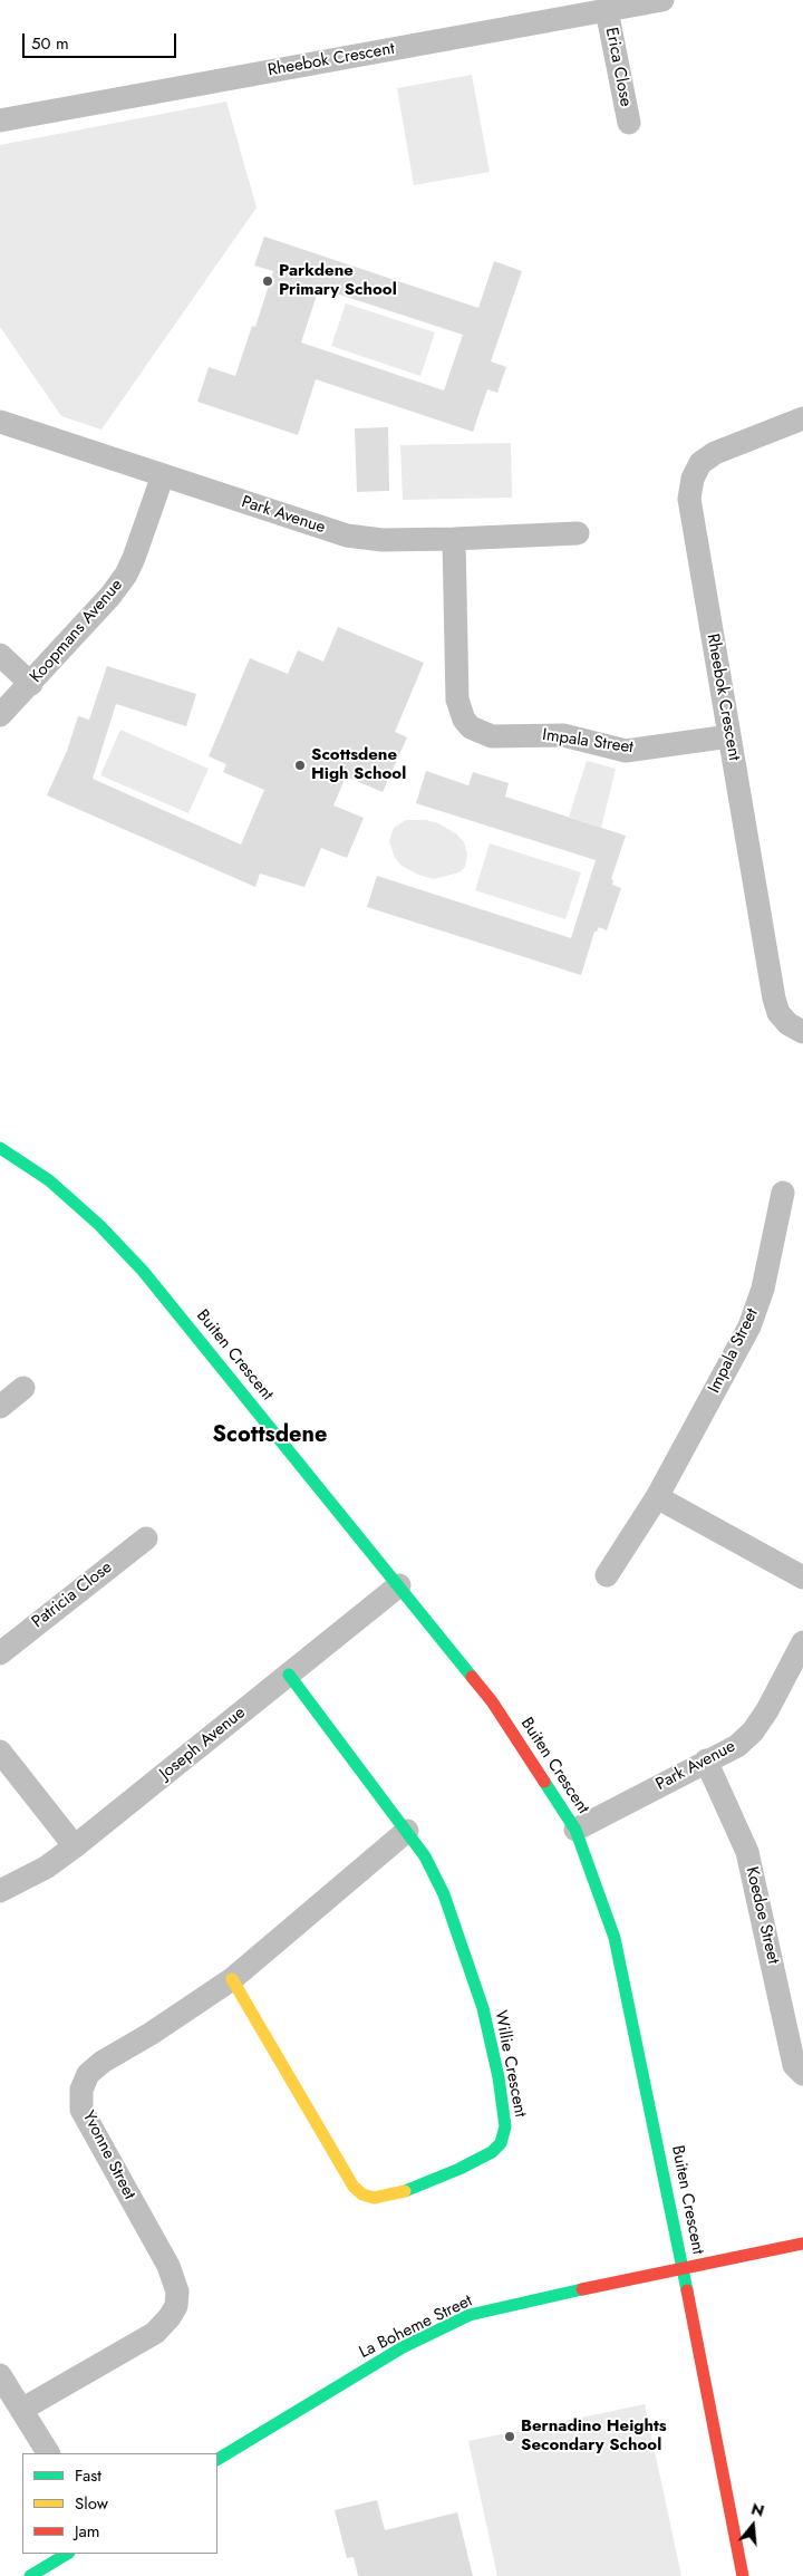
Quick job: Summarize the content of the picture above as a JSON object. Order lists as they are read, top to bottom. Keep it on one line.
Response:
{"streets":{"street":["Rheebok Crescent","Erica Close","Park Avenue","Koopmans Avenue","Impala Street","Buiten Crescent","Patricia Close","Joseph Avenue","Koedoe Street","Willie Crescent","Yvonne Street","La Boheme Street"]},"crossings":[["Rheebok Crescent","Erica Close"],["Rheebok Crescent","Impala Street"],["Park Avenue","Koopmans Avenue"],["Park Avenue","Impala Street"],["Park Avenue","Buiten Crescent"],["Park Avenue","Koedoe Street"],["Buiten Crescent","Joseph Avenue"],["Buiten Crescent","La Boheme Street"],["Joseph Avenue","Willie Crescent"],["Willie Crescent","Yvonne Street"]],"districts":["Scottsdene"],"places":["Parkdene Primary School","Scottsdene High School","Bernadino Heights Secondary School"],"legend":["Fast","Slow","Jam"],"scale_bar":"50 m","north":"top"}
